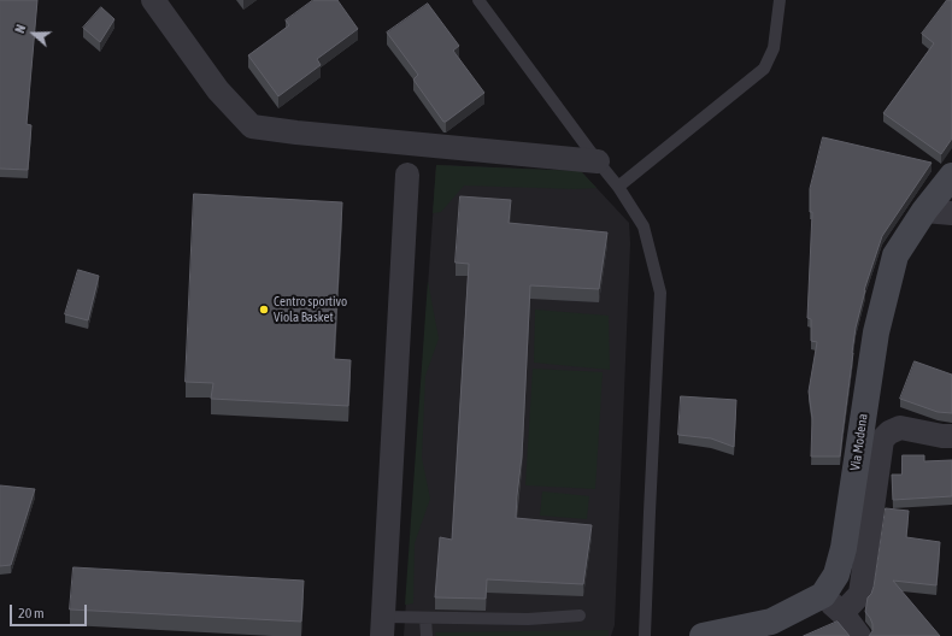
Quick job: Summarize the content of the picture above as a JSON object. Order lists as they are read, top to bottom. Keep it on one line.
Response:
{"streets":{"main road":["Via Modena"]},"places":["Centro sportivo Viola Basket"],"scale_bar":"20 m","north":"left"}
